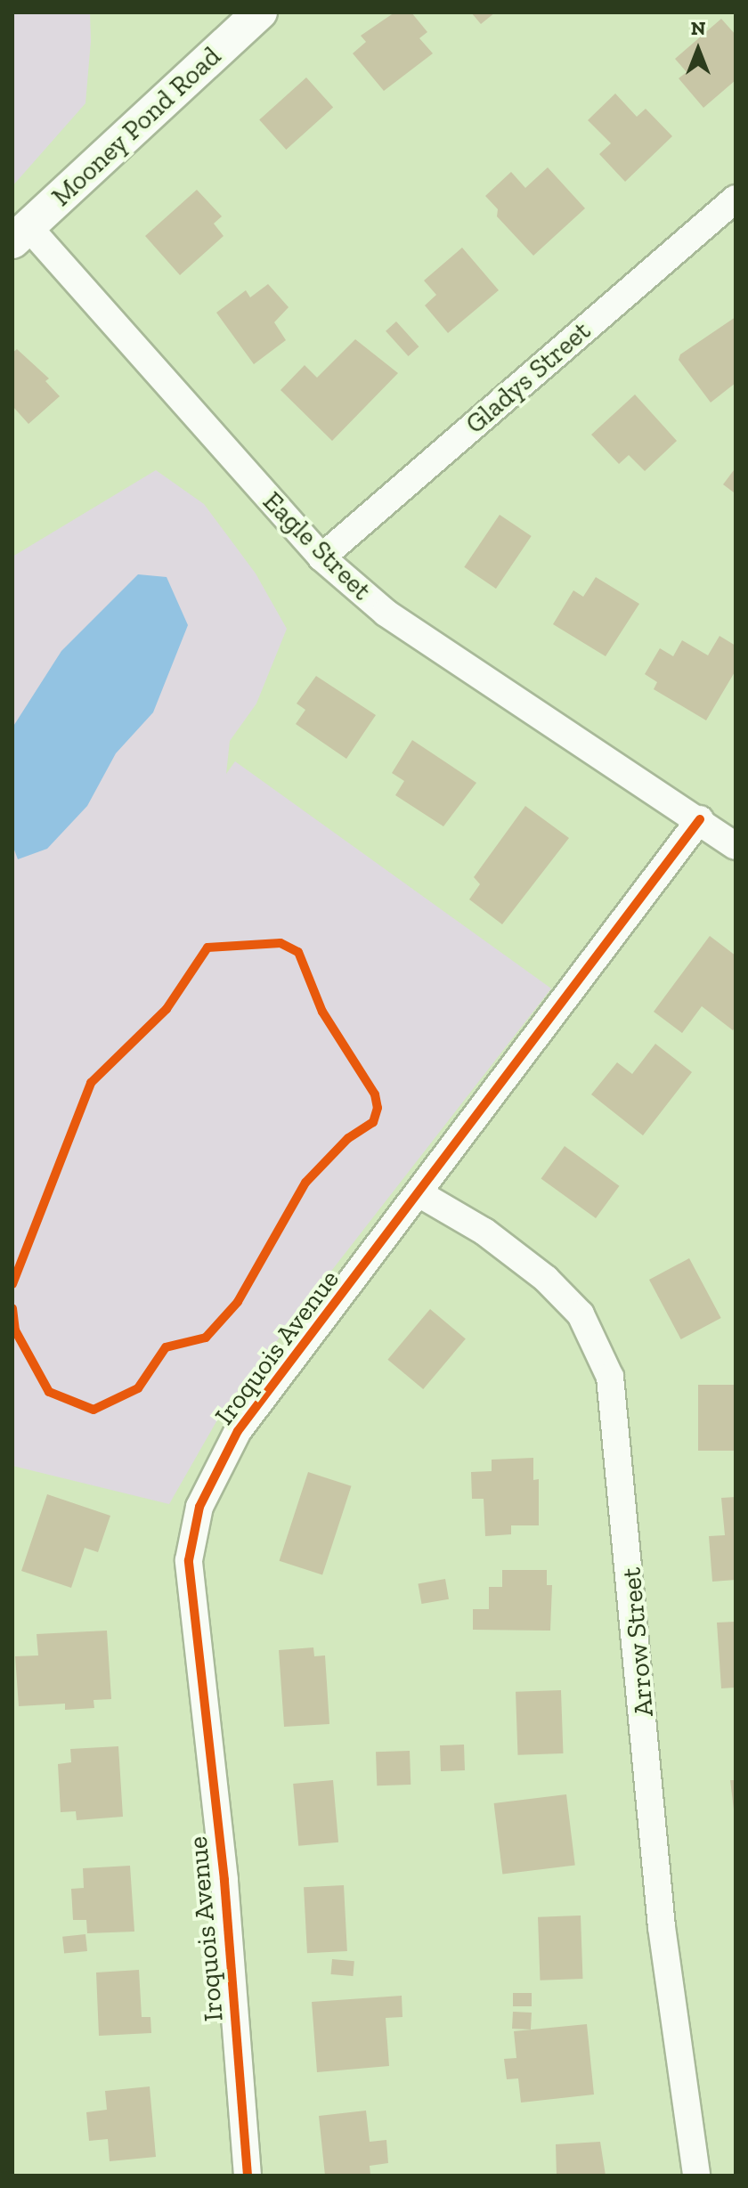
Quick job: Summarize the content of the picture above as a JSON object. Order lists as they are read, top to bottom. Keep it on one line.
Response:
{"streets":{"street":["Mooney Pond Road","Gladys Street","Eagle Street","Iroquois Avenue","Arrow Street"]},"crossings":[["Mooney Pond Road","Eagle Street"],["Gladys Street","Eagle Street"],["Eagle Street","Iroquois Avenue"],["Iroquois Avenue","Arrow Street"]],"north":"top"}
